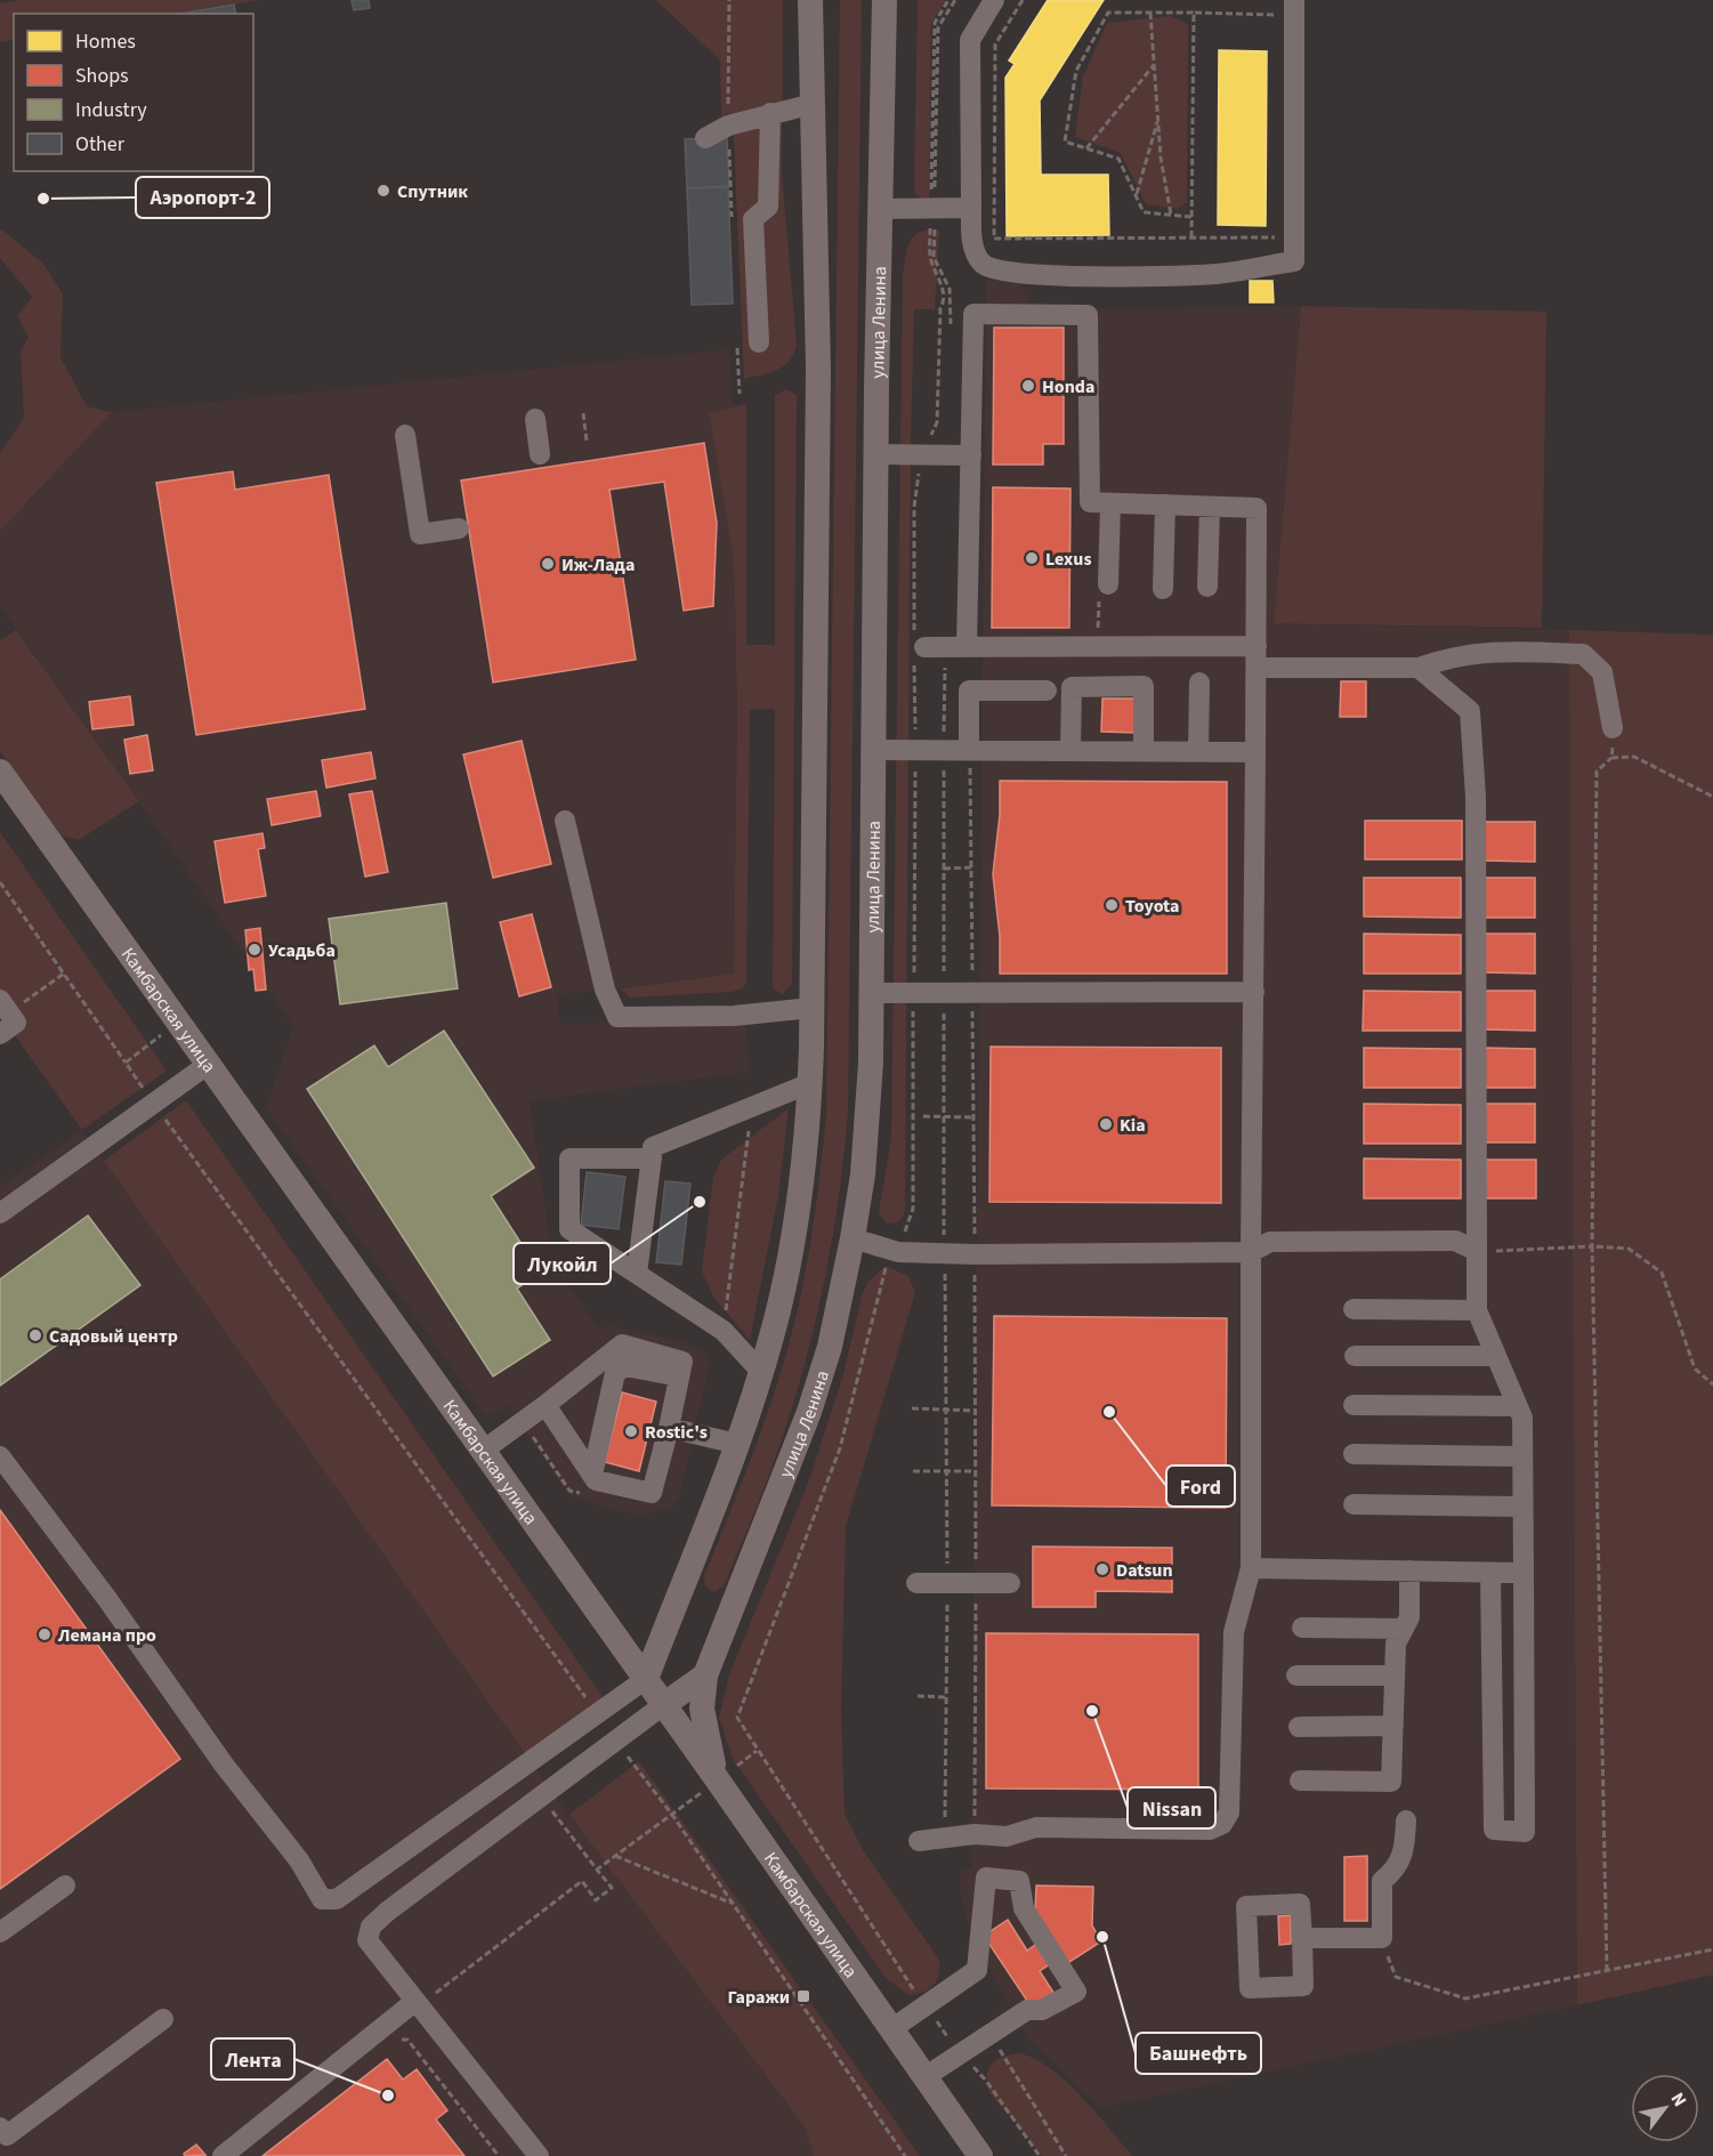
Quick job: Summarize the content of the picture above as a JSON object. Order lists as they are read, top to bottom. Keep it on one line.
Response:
{"streets":{"main road":["улица Ленина","Камбарская улица"]},"crossings":[["улица Ленина","Камбарская улица"]],"places":{"other":["Спутник","Аэропорт-2","Honda","Lexus","Иж-Лада","Toyota","Усадьба","Kia","Лукойл","Садовый центр","Ford","Rostic's","Datsun","Лемана про","Nissan","Башнефть","Лента"],"transit":["Гаражи"]},"legend":["Homes","Shops","Industry","Other"],"north":"top right"}
